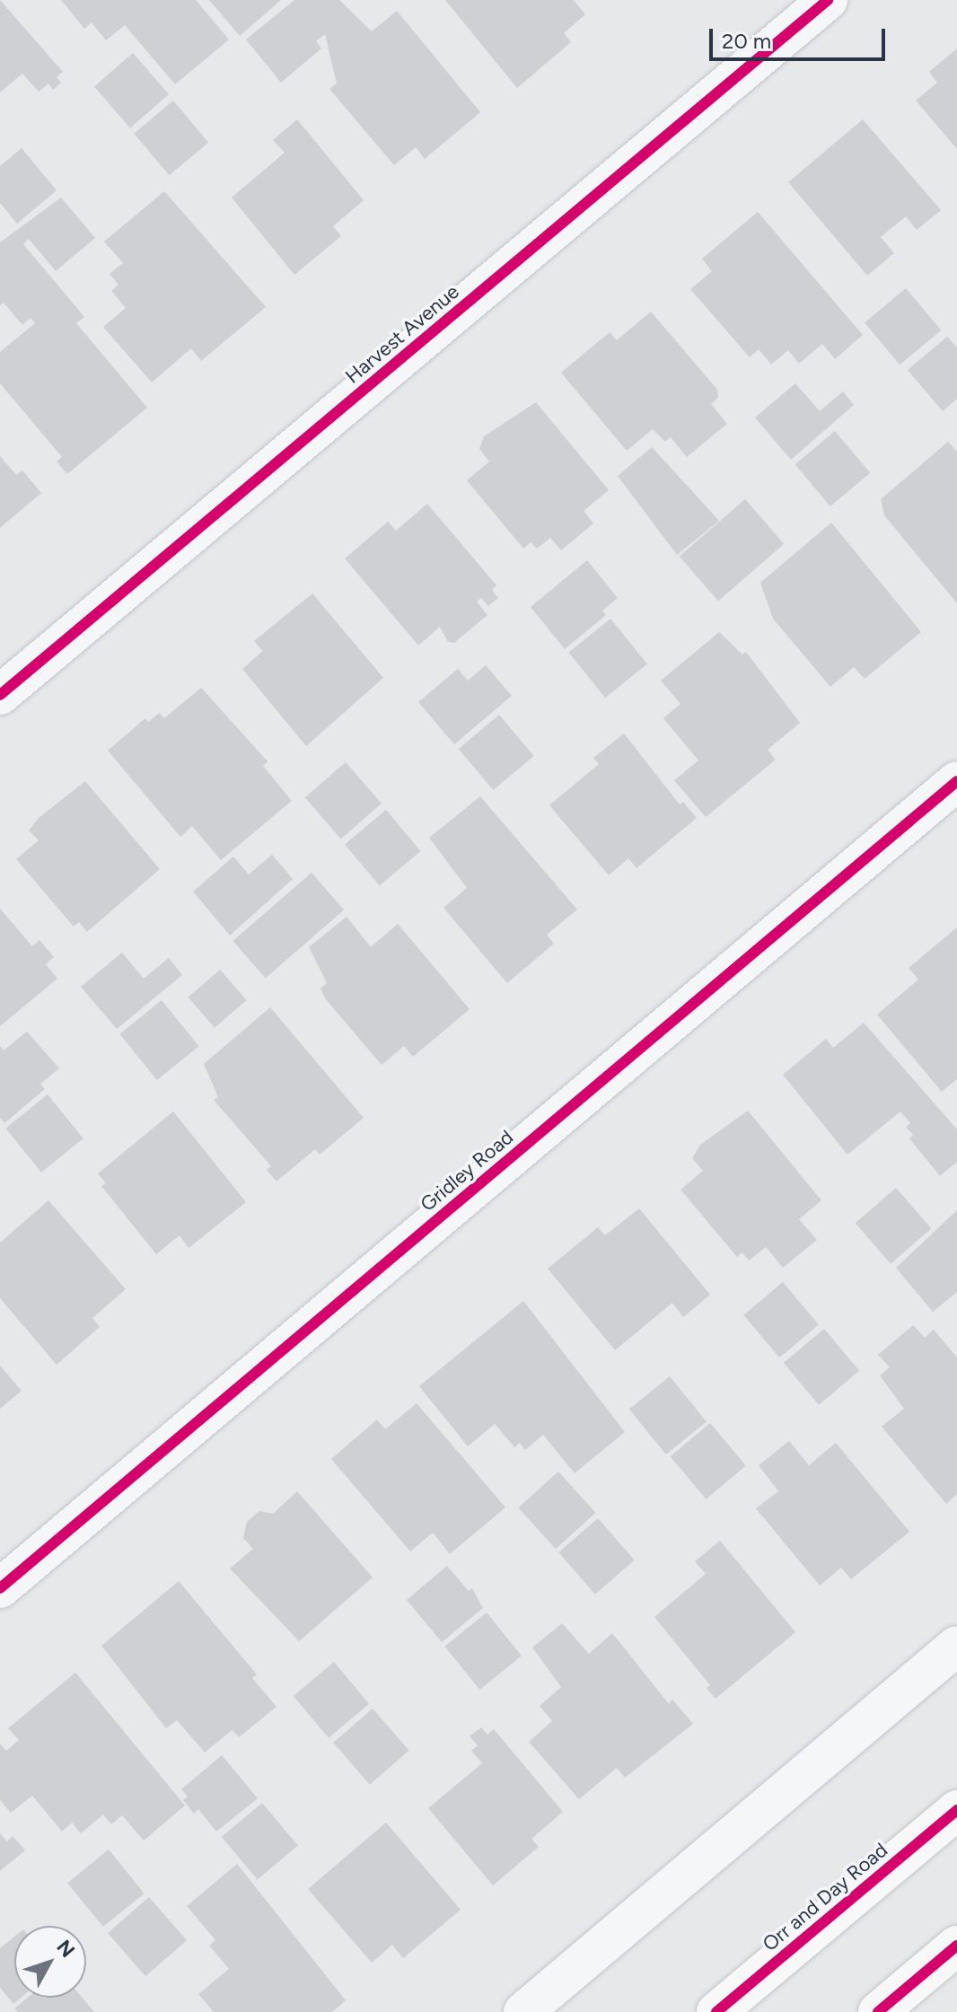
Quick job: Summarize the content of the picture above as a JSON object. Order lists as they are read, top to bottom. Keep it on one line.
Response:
{"streets":{"main road":["Orr and Day Road"],"street":["Harvest Avenue","Gridley Road"]},"scale_bar":"20 m","north":"top right"}
